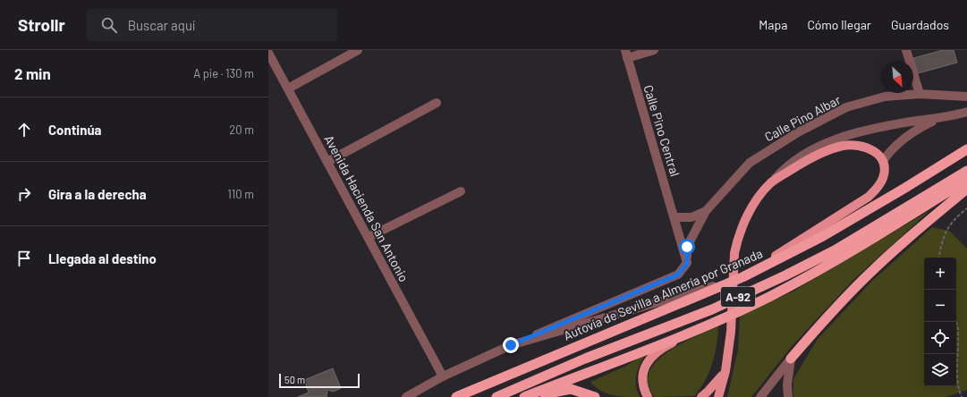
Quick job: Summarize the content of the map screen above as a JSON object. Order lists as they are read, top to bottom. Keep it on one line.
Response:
{"streets":{"highway":["Autovía de Sevilla a Almería por Granada","A-92"],"street":["Calle Pino Albar","Calle Pino Central","Avenida Hacienda San Antonio"]},"crossings":[["Calle Pino Albar","Calle Pino Central"]],"scale_bar":"50 m","north":"bottom right","page":{"header":"Strollr","search":"Buscar aquí","nav":["Mapa","Cómo llegar","Guardados"],"heading":["2 min","A pie · 130 m"],"list":[["Continúa","20 m"],["Gira a la derecha","110 m"],"Llegada al destino"],"map_buttons":["+","−"],"scale":"50 m"}}
